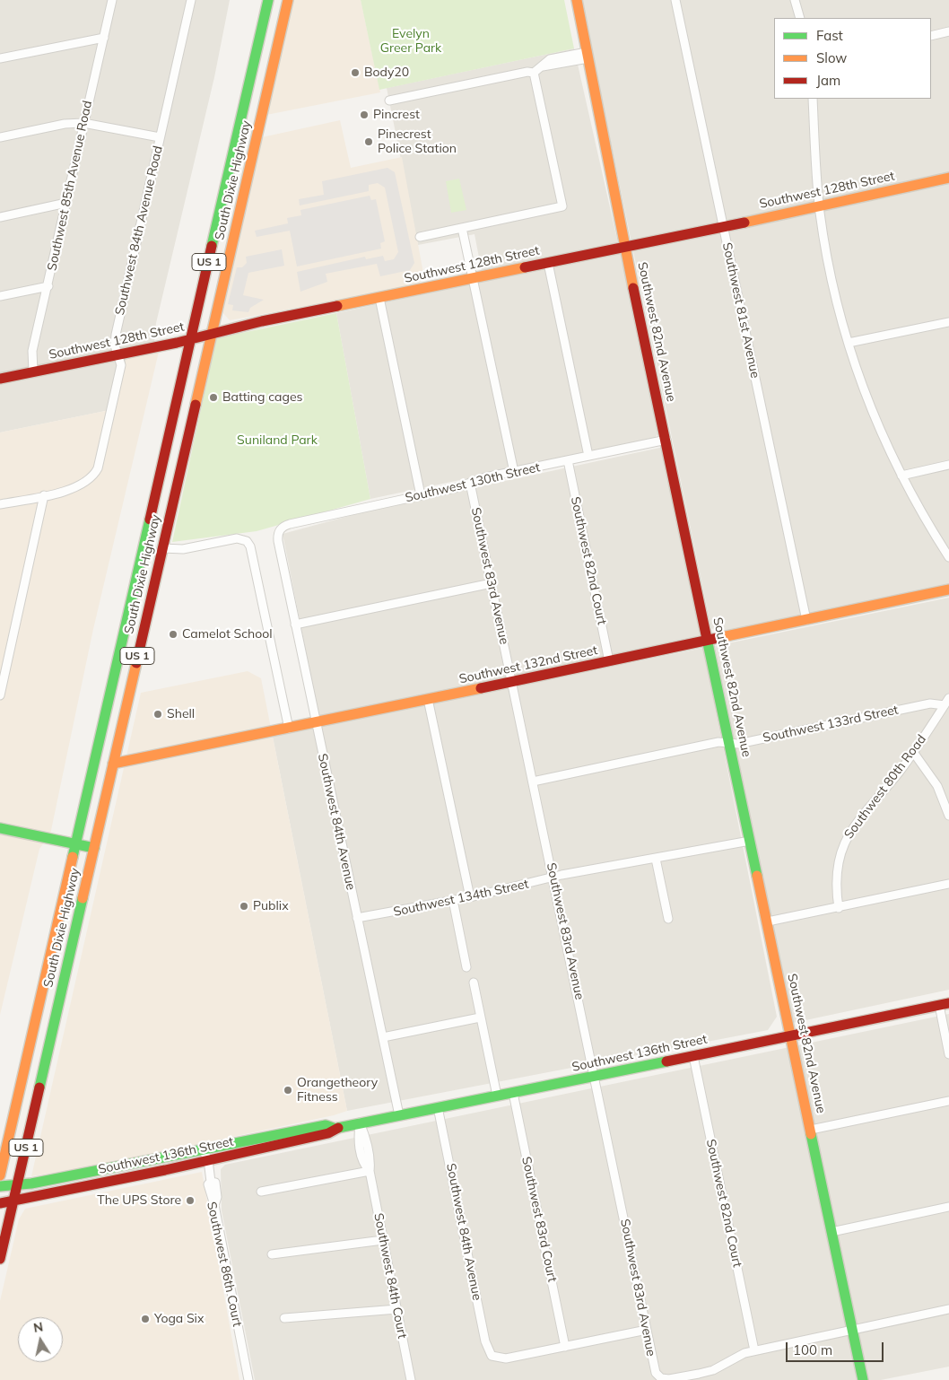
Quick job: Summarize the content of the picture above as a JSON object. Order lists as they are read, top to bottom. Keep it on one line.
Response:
{"streets":{"main road":["South Dixie Highway","Southwest 128th Street","US 1","Southwest 82nd Avenue","Southwest 132nd Street","Southwest 136th Street"],"street":["Southwest 85th Avenue Road","Southwest 84th Avenue Road","Southwest 81st Avenue","Southwest 130th Street","Southwest 82nd Court","Southwest 83rd Avenue","Southwest 133rd Street","Southwest 80th Road","Southwest 84th Avenue","Southwest 134th Street","Southwest 83rd Court","Southwest 86th Court","Southwest 84th Court"]},"crossings":[["South Dixie Highway","Southwest 128th Street"],["South Dixie Highway","Southwest 132nd Street"],["South Dixie Highway","Southwest 136th Street"],["Southwest 85th Avenue Road","Southwest 128th Street"],["Southwest 128th Street","Southwest 84th Avenue Road"],["Southwest 128th Street","Southwest 81st Avenue"],["Southwest 128th Street","Southwest 82nd Avenue"],["Southwest 81st Avenue","Southwest 132nd Street"],["Southwest 82nd Avenue","Southwest 130th Street"],["Southwest 82nd Avenue","Southwest 132nd Street"],["Southwest 82nd Avenue","Southwest 133rd Street"],["Southwest 82nd Avenue","Southwest 134th Street"],["Southwest 82nd Avenue","Southwest 136th Street"],["Southwest 130th Street","Southwest 82nd Court"],["Southwest 130th Street","Southwest 83rd Avenue"],["Southwest 130th Street","Southwest 84th Avenue"],["Southwest 82nd Court","Southwest 83rd Avenue"],["Southwest 82nd Court","Southwest 132nd Street"],["Southwest 82nd Court","Southwest 136th Street"],["Southwest 83rd Avenue","Southwest 132nd Street"],["Southwest 83rd Avenue","Southwest 133rd Street"],["Southwest 83rd Avenue","Southwest 134th Street"],["Southwest 83rd Avenue","Southwest 136th Street"],["Southwest 132nd Street","Southwest 84th Avenue"],["Southwest 133rd Street","Southwest 80th Road"],["Southwest 84th Avenue","Southwest 134th Street"],["Southwest 84th Avenue","Southwest 136th Street"],["Southwest 84th Avenue","Southwest 83rd Court"],["Southwest 136th Street","Southwest 83rd Court"],["Southwest 136th Street","Southwest 86th Court"],["Southwest 136th Street","Southwest 84th Court"]],"parks":["Evelyn Greer Park","Suniland Park"],"places":["Body20","Pincrest","Pinecrest Police Station","Batting cages","Camelot School","Shell","Publix","Orangetheory Fitness","The UPS Store","Yoga Six"],"legend":["Fast","Slow","Jam"],"scale_bar":"100 m","north":"top"}
